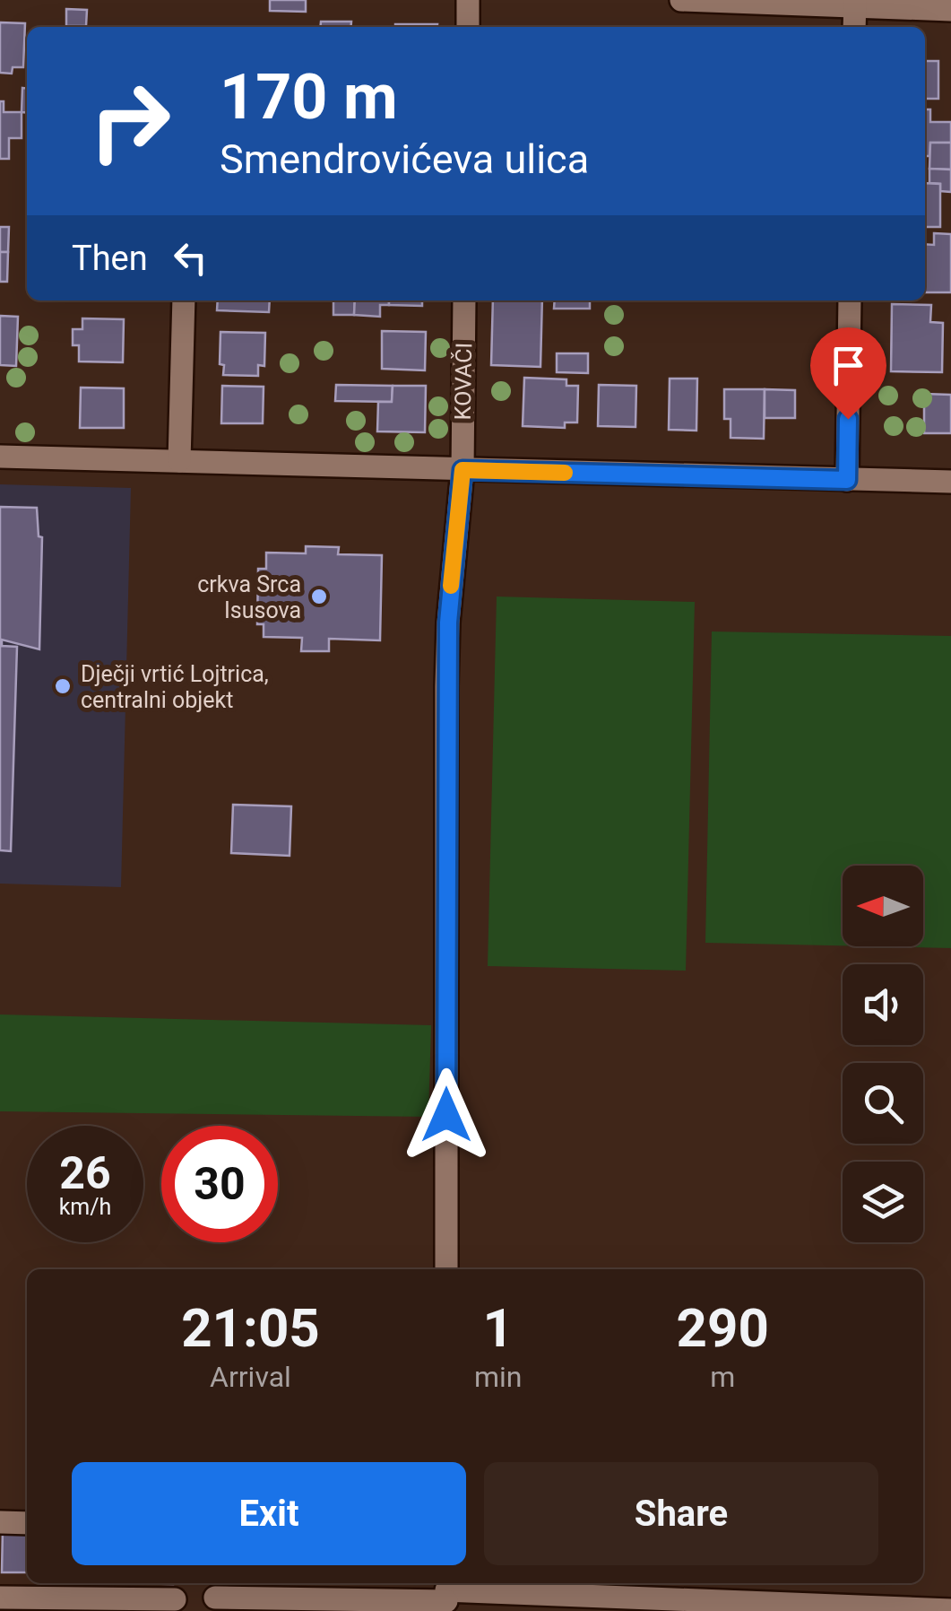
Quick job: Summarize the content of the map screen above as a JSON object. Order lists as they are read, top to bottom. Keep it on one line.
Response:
{"streets":{"street":["KOVAČI"]},"places":["crkva Srca Isusova","Dječji vrtić Lojtrica, centralni objekt"],"north":"left","page":{"turn":["170 m","Smendrovićeva ulica"],"then":"Then","speed":"26 km/h","limit":"30","eta":["21:05","Arrival","1","min","290","m"],"buttons":["Exit","Share"]}}
